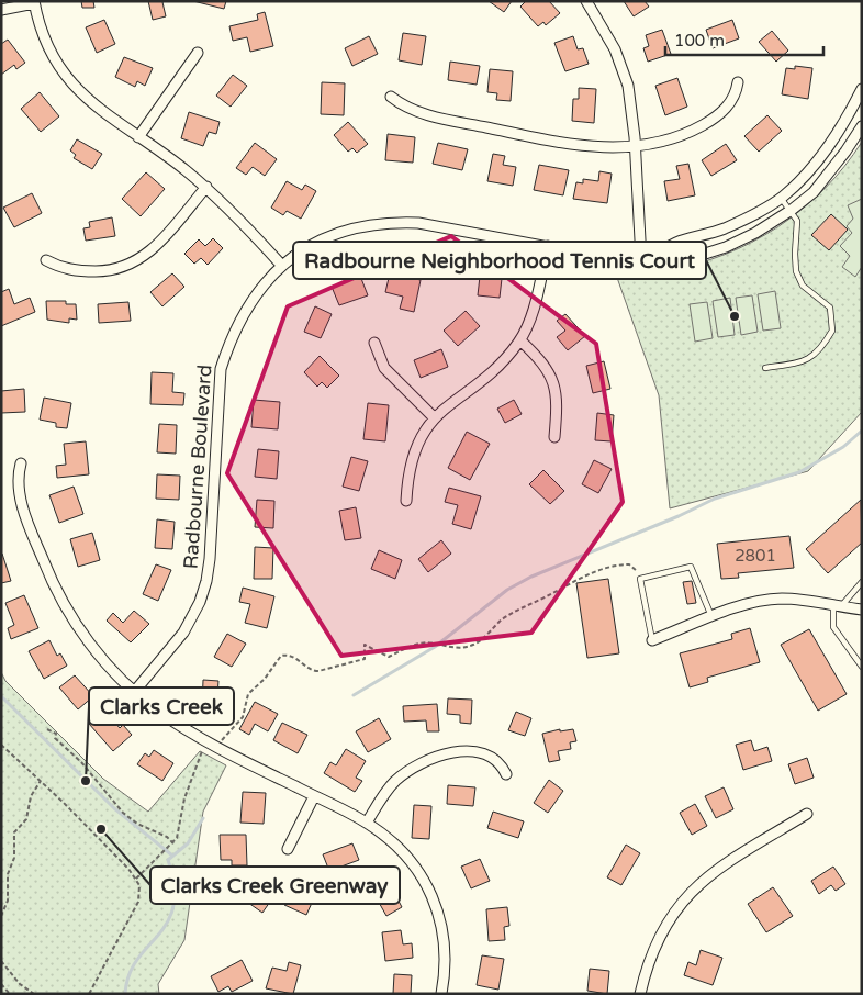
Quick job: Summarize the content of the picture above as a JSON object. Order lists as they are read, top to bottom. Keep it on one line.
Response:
{"streets":{"street":["Radbourne Boulevard"]},"places":["Radbourne Neighborhood Tennis Court","Clarks Creek","Clarks Creek Greenway"],"house_numbers":["2801"],"scale_bar":"100 m"}
